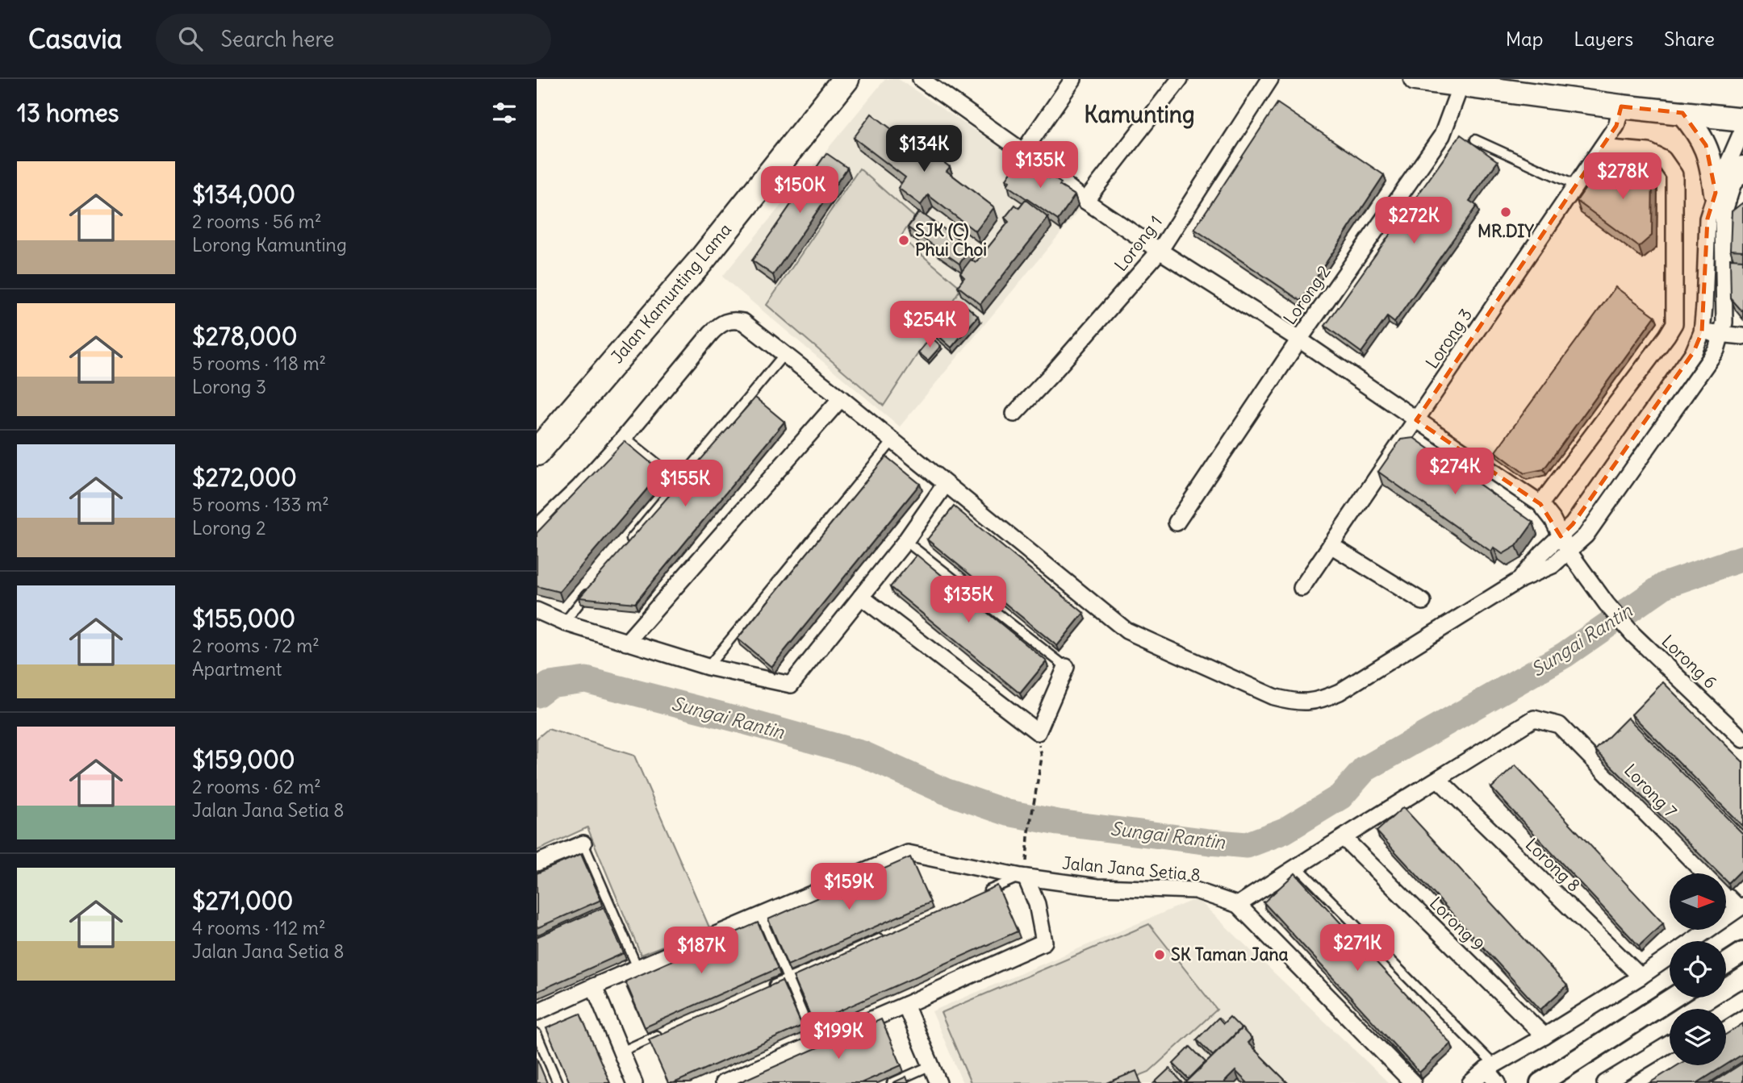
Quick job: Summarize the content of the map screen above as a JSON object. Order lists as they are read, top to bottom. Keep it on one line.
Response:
{"streets":{"main road":["Jalan Kamunting Lama"],"street":["Lorong 1","Lorong 2","Lorong 3","Lorong 6","Lorong 7","Lorong 8","Jalan Jana Setia 8","Lorong 9"]},"crossings":[["Lorong 7","Lorong 8"]],"districts":["Kamunting"],"water":["Sungai Rantin"],"places":["MR.DIY","SJK (C) Phui Choi","SK Taman Jana"],"north":"right","page":{"header":"Casavia","search":"Search here","nav":["Map","Layers","Share"],"heading":"13 homes","price":["$134K","$135K","$278K","$150K","$272K","$254K","$274K","$155K","$135K","$159K","$271K","$187K","$199K"],"list":[{"name":"$134,000","note":"2 rooms · 56 m² · Lorong Kamunting"},{"name":"$278,000","note":"5 rooms · 118 m² · Lorong 3"},{"name":"$272,000","note":"5 rooms · 133 m² · Lorong 2"},{"name":"$155,000","note":"2 rooms · 72 m² · Apartment"},{"name":"$159,000","note":"2 rooms · 62 m² · Jalan Jana Setia 8"},{"name":"$271,000","note":"4 rooms · 112 m² · Jalan Jana Setia 8"}]}}
